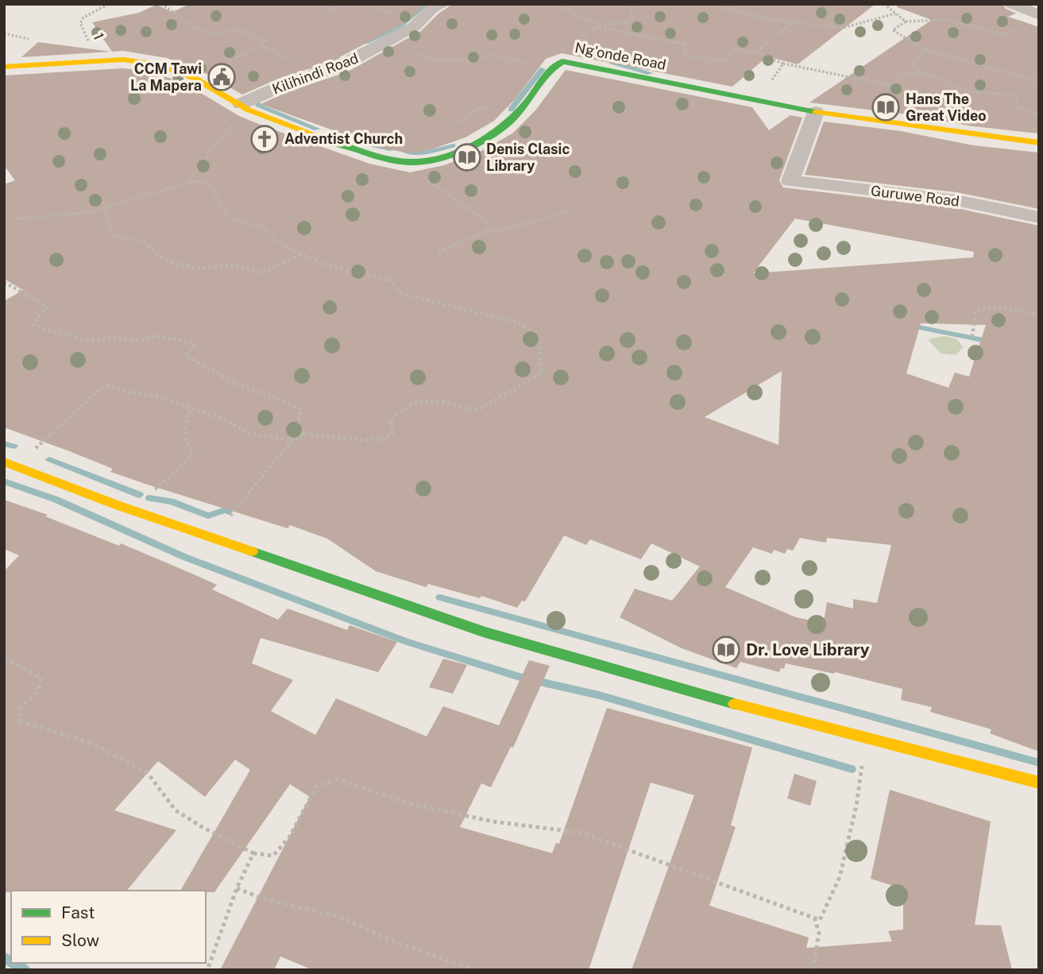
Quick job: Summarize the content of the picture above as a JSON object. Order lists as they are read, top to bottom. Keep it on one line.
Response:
{"streets":{"street":["Ng'onde Road","Kilihindi Road","Guruwe Road"],"path":["1"]},"crossings":[["1","Ng'onde Road"],["Ng'onde Road","Kilihindi Road"],["Ng'onde Road","Guruwe Road"]],"places":{"public building":["CCM Tawi La Mapera"],"library":["Hans The Great Video","Denis Clasic Library","Dr. Love Library"],"church":["Adventist Church"]},"legend":["Fast","Slow"]}
